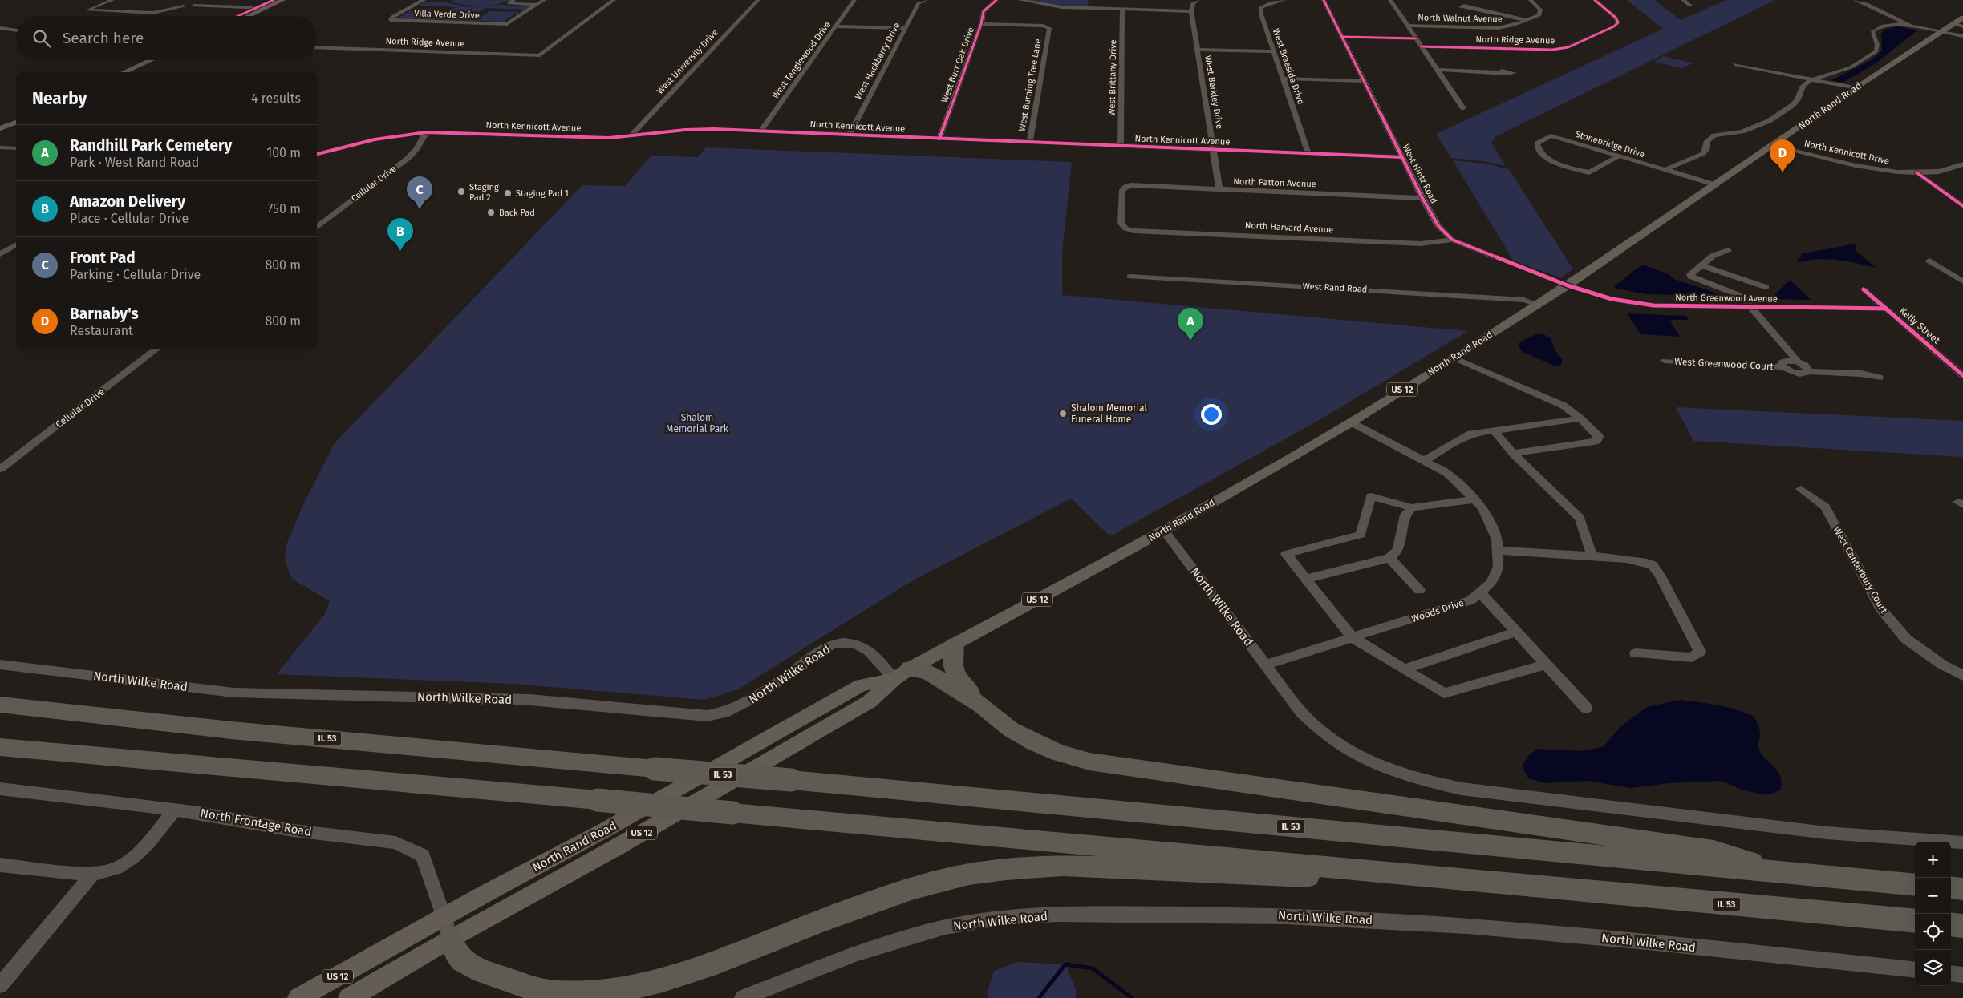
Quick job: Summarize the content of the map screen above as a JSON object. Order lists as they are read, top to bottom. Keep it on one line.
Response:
{"streets":{"highway":["IL 53"],"main road":["North Rand Road","US 12"],"street":["Villa Verde Drive","North Walnut Avenue","North Ridge Avenue","West Tanglewood Drive","West Hackberry Drive","West University Drive","West Burr Oak Drive","West Braeside Drive","West Brittany Drive","West Burning Tree Lane","West Berkley Drive","North Kennicott Avenue","Stonebridge Drive","North Kennicott Drive","West Hintz Road","North Patton Avenue","Cellular Drive","North Harvard Avenue","West Rand Road","North Greenwood Avenue","Kelly Street","West Greenwood Court","West Canterbury Court","North Wilke Road","Woods Drive","North Frontage Road"]},"crossings":[["West Tanglewood Drive","North Kennicott Avenue"],["West Hackberry Drive","North Kennicott Avenue"],["West University Drive","North Kennicott Avenue"],["West Burr Oak Drive","West Burning Tree Lane"],["West Burr Oak Drive","North Kennicott Avenue"],["West Braeside Drive","North Kennicott Avenue"],["West Brittany Drive","North Kennicott Avenue"],["West Burning Tree Lane","North Kennicott Avenue"],["West Berkley Drive","North Kennicott Avenue"],["West Berkley Drive","North Patton Avenue"],["North Rand Road","Stonebridge Drive"],["North Rand Road","North Kennicott Drive"],["North Rand Road","West Hintz Road"],["North Rand Road","West Rand Road"],["North Rand Road","North Greenwood Avenue"],["North Rand Road","North Wilke Road"],["North Rand Road","Woods Drive"],["North Rand Road","North Frontage Road"],["North Kennicott Avenue","West Hintz Road"],["North Kennicott Avenue","Cellular Drive"],["West Hintz Road","North Patton Avenue"],["West Hintz Road","North Harvard Avenue"],["West Hintz Road","North Greenwood Avenue"],["North Patton Avenue","North Harvard Avenue"],["North Greenwood Avenue","Kelly Street"],["North Wilke Road","Woods Drive"]],"parks":["Shalom Memorial Park"],"places":["Staging Pad 2","Staging Pad 1","Back Pad","Shalom Memorial Funeral Home"],"page":{"search":"Search here","heading":["Nearby","4 results"],"list":[{"mark":"A","name":"Randhill Park Cemetery","note":"Park · West Rand Road","value":"100 m"},{"mark":"B","name":"Amazon Delivery","note":"Place · Cellular Drive","value":"750 m"},{"mark":"C","name":"Front Pad","note":"Parking · Cellular Drive","value":"800 m"},{"mark":"D","name":"Barnaby's","note":"Restaurant","value":"800 m"}],"pins":["D","C","B","A"],"map_buttons":["+","−"]}}
